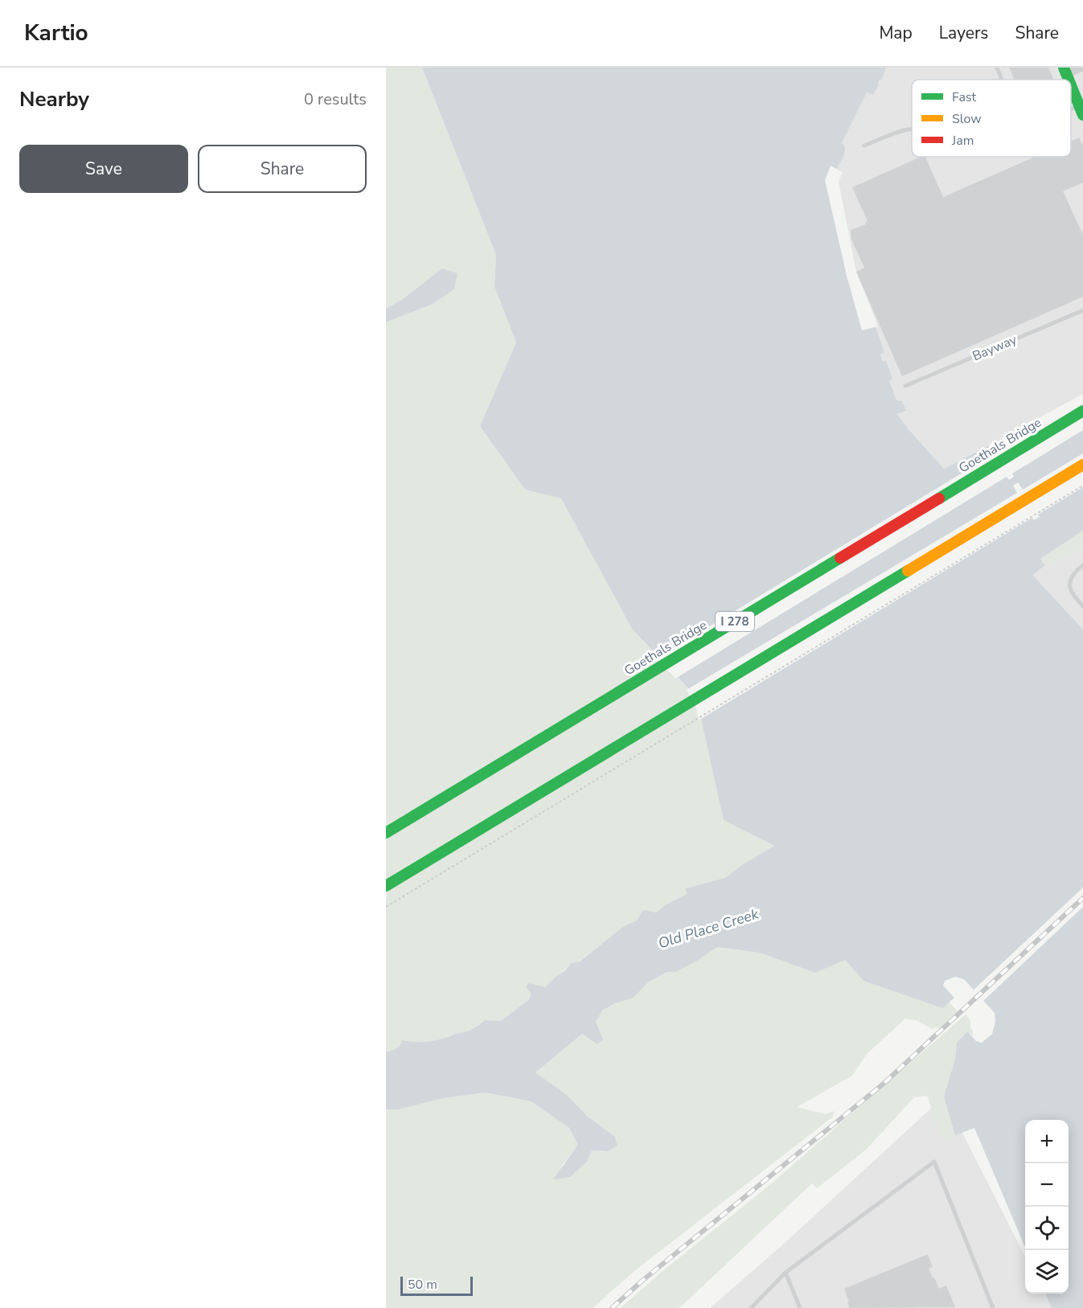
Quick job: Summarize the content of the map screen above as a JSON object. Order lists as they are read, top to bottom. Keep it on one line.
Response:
{"streets":{"main road":["Goethals Bridge","I 278"],"lane":["Bayway"]},"water":["Old Place Creek"],"legend":["Fast","Slow","Jam"],"scale_bar":"50 m","page":{"header":"Kartio","nav":["Map","Layers","Share"],"heading":["Nearby","0 results"],"buttons":["Save","Share"],"map_buttons":["+","−"],"scale":"50 m"}}
